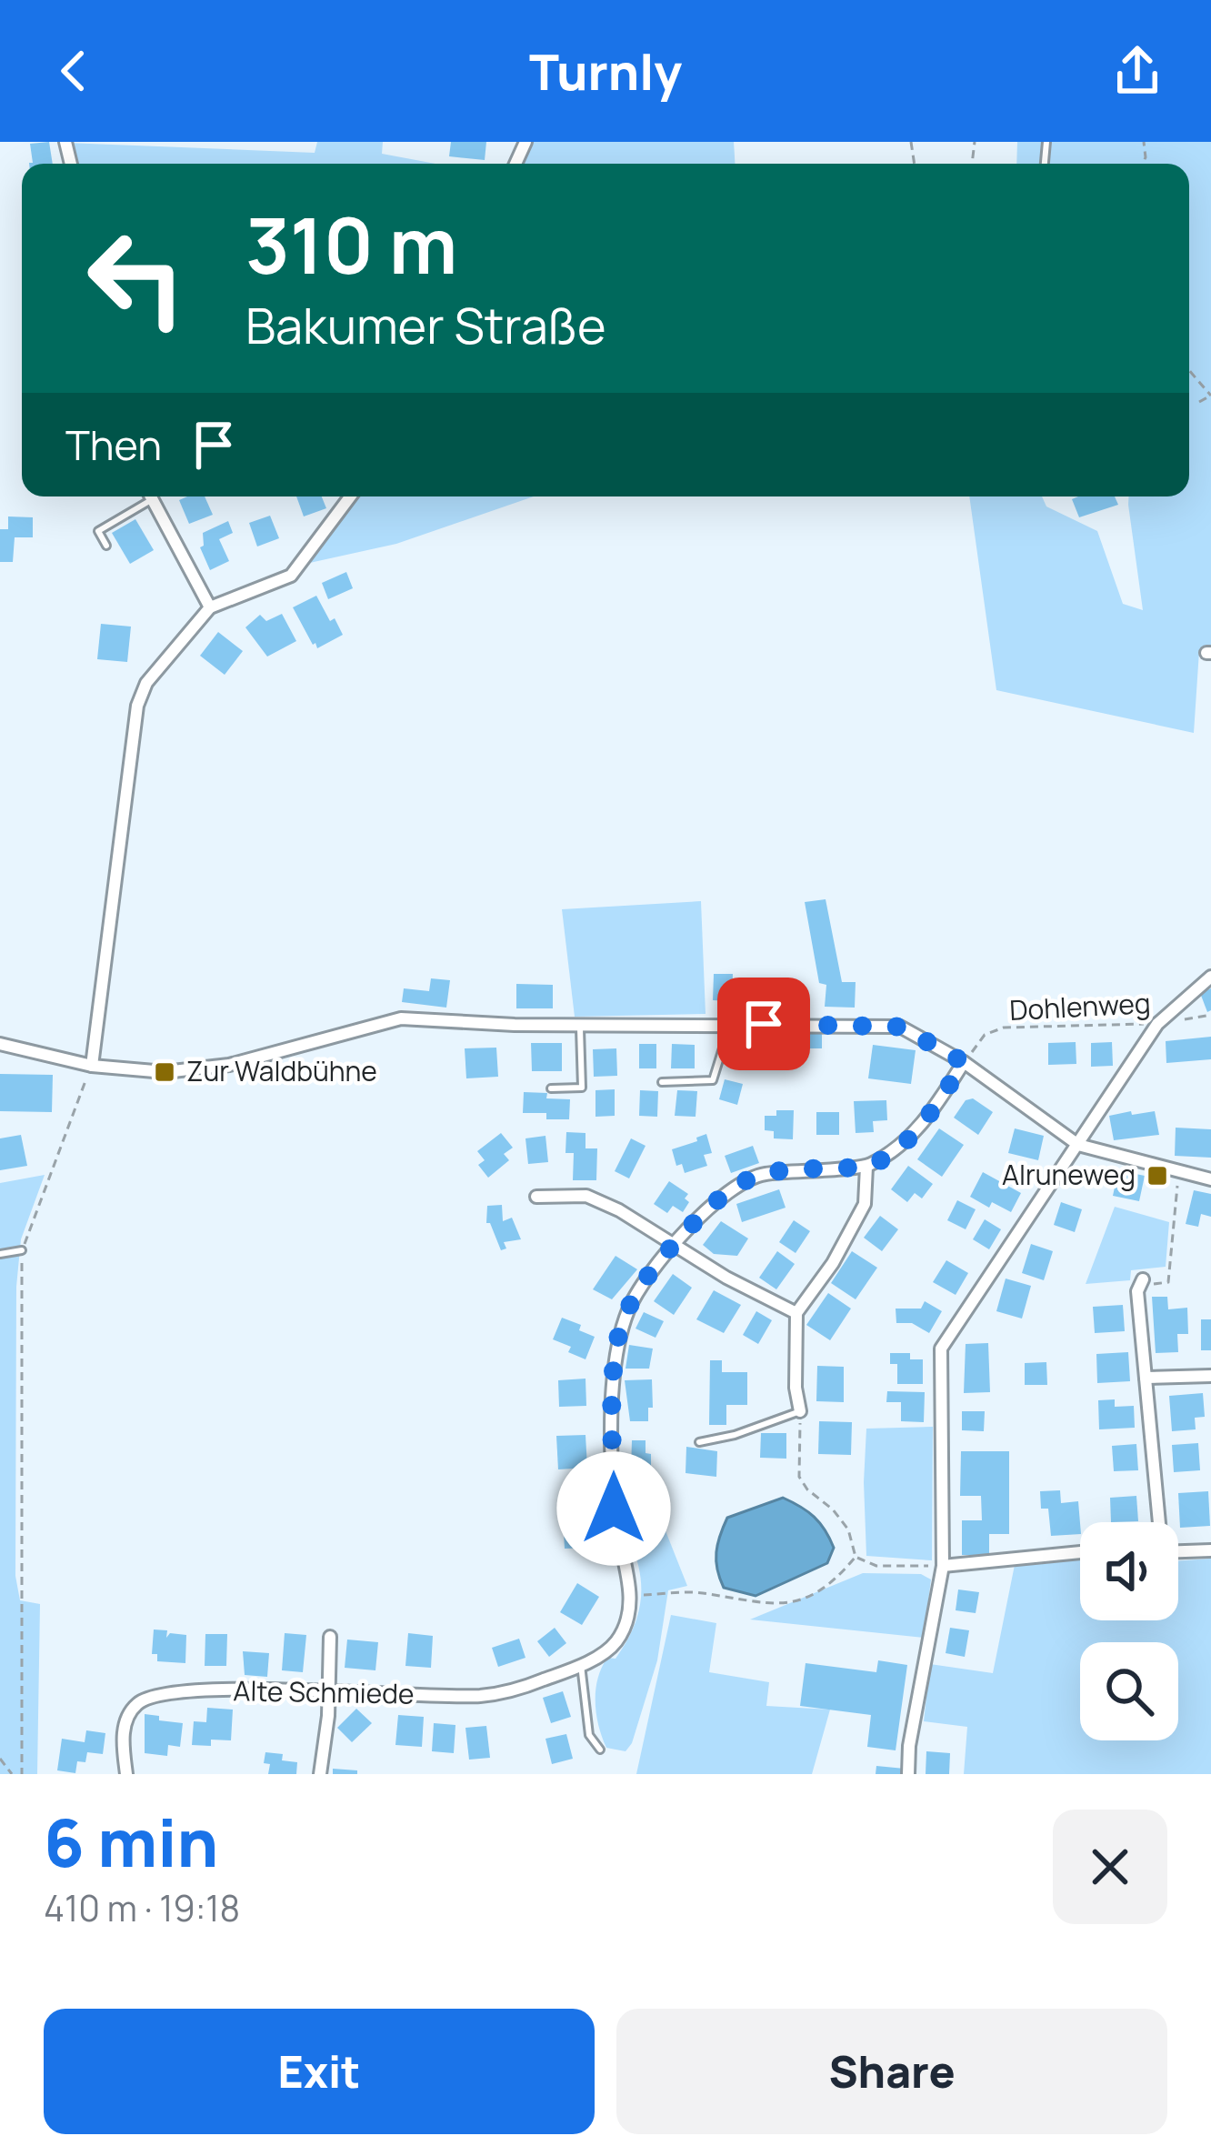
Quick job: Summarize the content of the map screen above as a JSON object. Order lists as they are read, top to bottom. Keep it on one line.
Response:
{"streets":{"street":["Alte Schmiede"],"path":["Dohlenweg"]},"places":{"transit":["Zur Waldbühne","Alruneweg"]},"page":{"header":"Turnly","turn":["310 m","Bakumer Straße"],"then":"Then","heading":["6 min","410 m · 19:18"],"buttons":["Exit","Share"]}}
